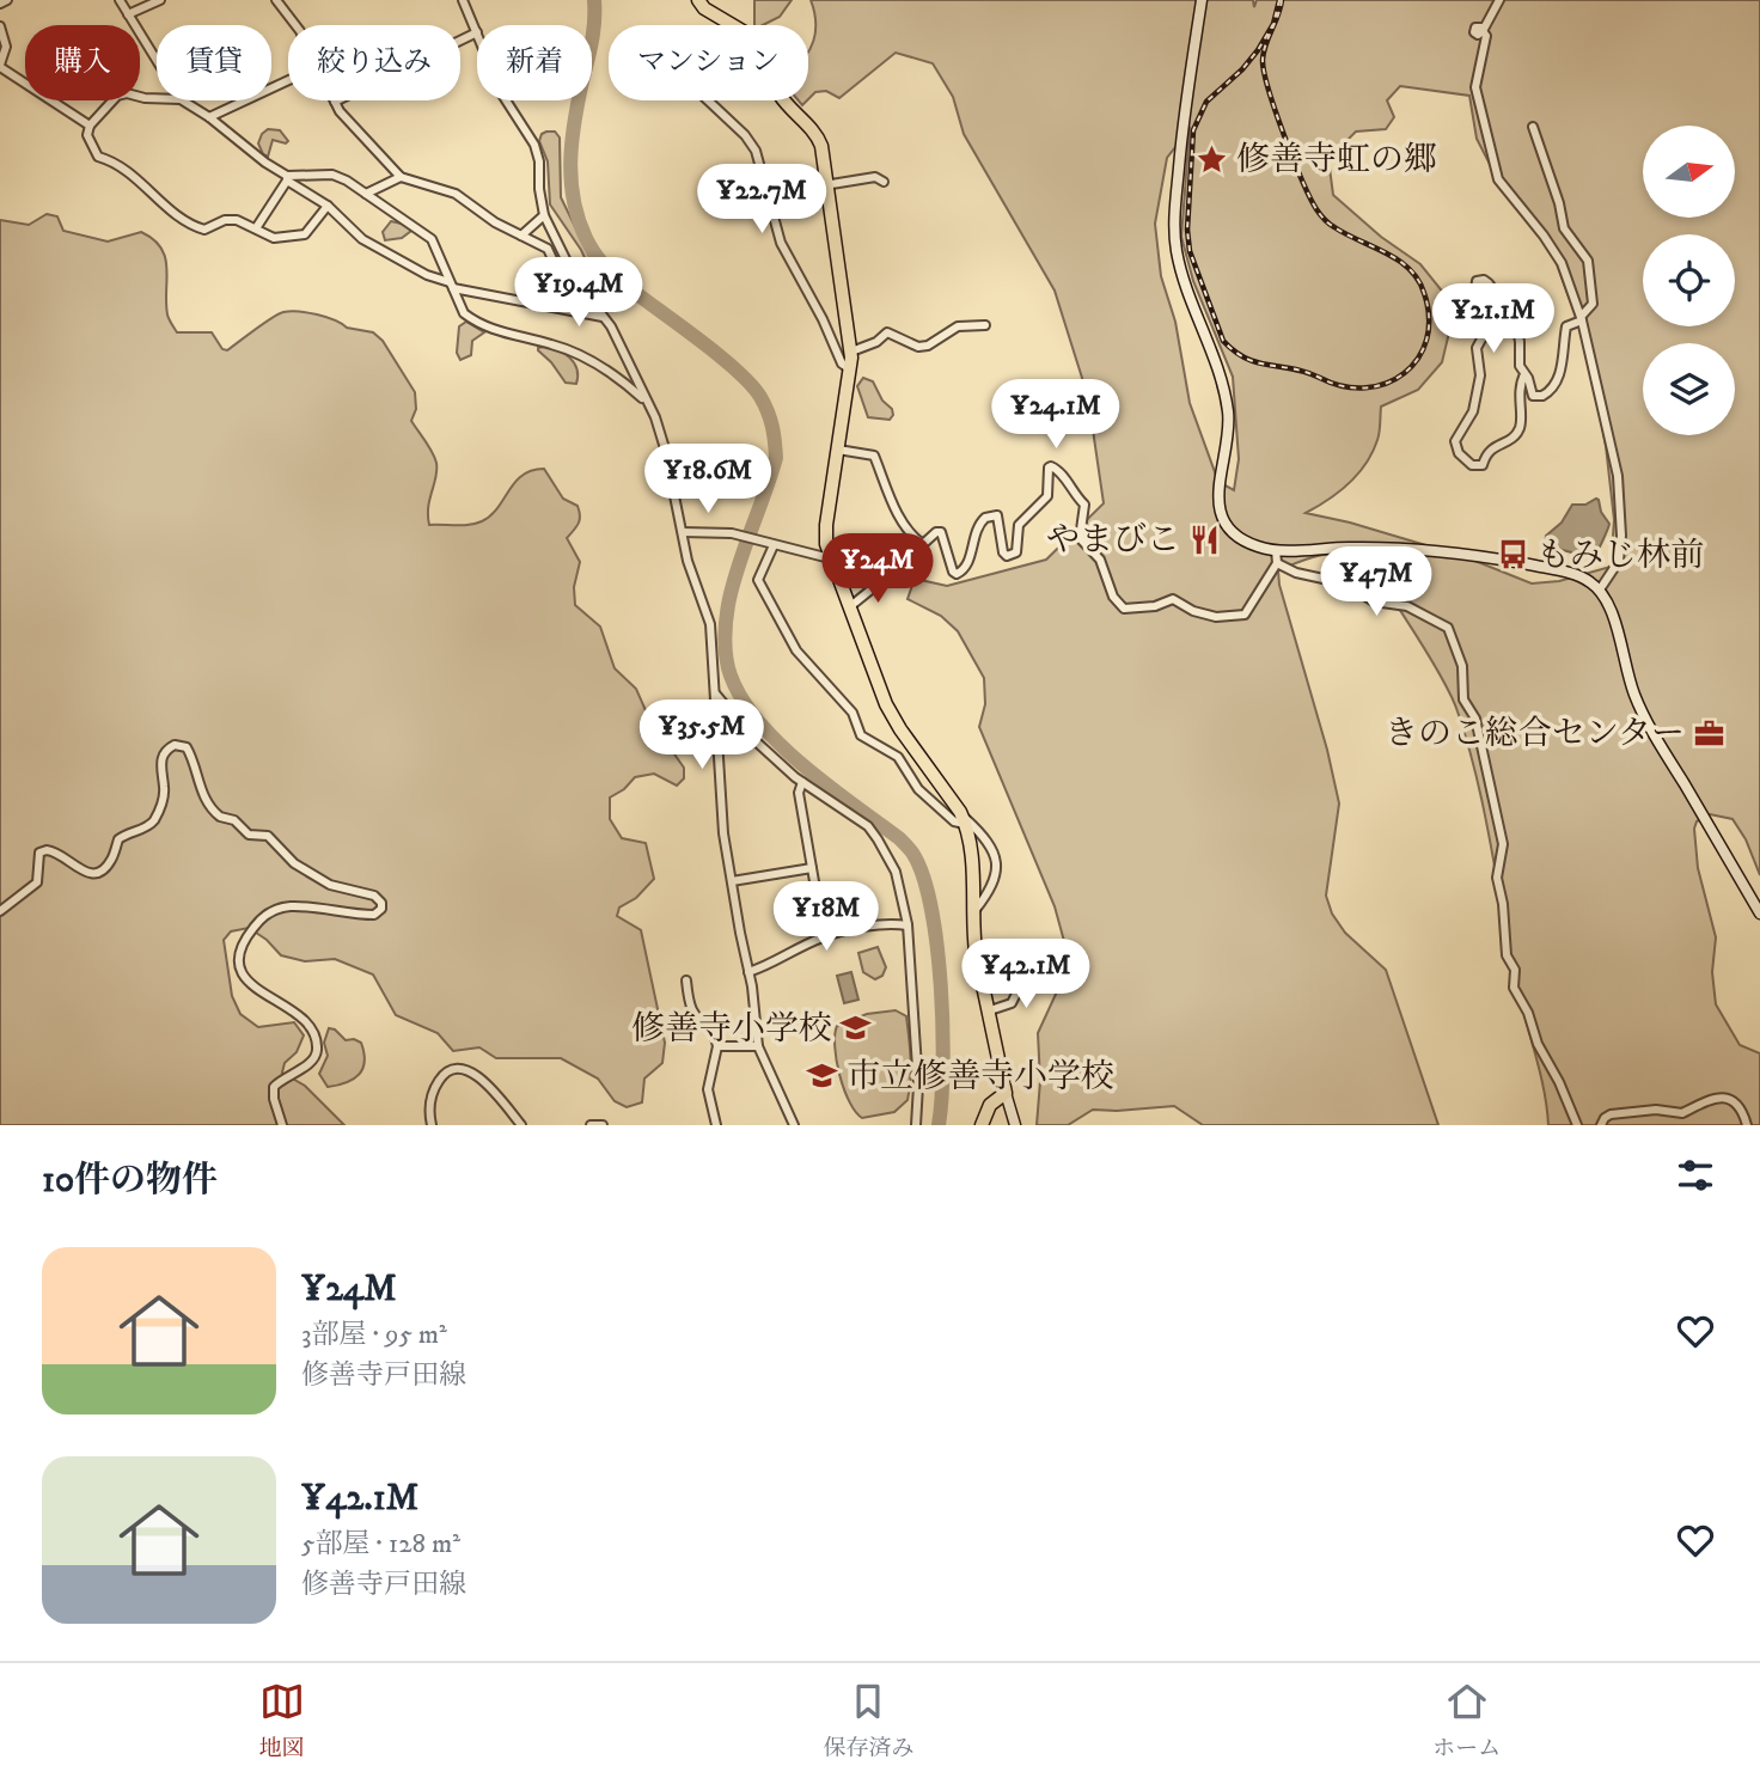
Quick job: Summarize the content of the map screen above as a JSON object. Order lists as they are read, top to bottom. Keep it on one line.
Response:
{"places":{"place":["修善寺虹の郷"],"restaurant":["やまびこ"],"bus stop":["もみじ林前"],"office":["きのこ総合センター"],"school or university":["修善寺小学校","市立修善寺小学校"]},"north":"right","page":{"chip":["購入","賃貸","絞り込み","新着","マンション"],"price":["¥22.7M","¥19.4M","¥21.1M","¥24.1M","¥18.6M","¥24M","¥47M","¥35.5M","¥18M","¥42.1M"],"heading":"10件の物件","list":[{"name":"¥24M","note":"3部屋 · 95 m² · 修善寺戸田線"},{"name":"¥42.1M","note":"5部屋 · 128 m² · 修善寺戸田線"}],"tabs":["地図","保存済み","ホーム"]}}
